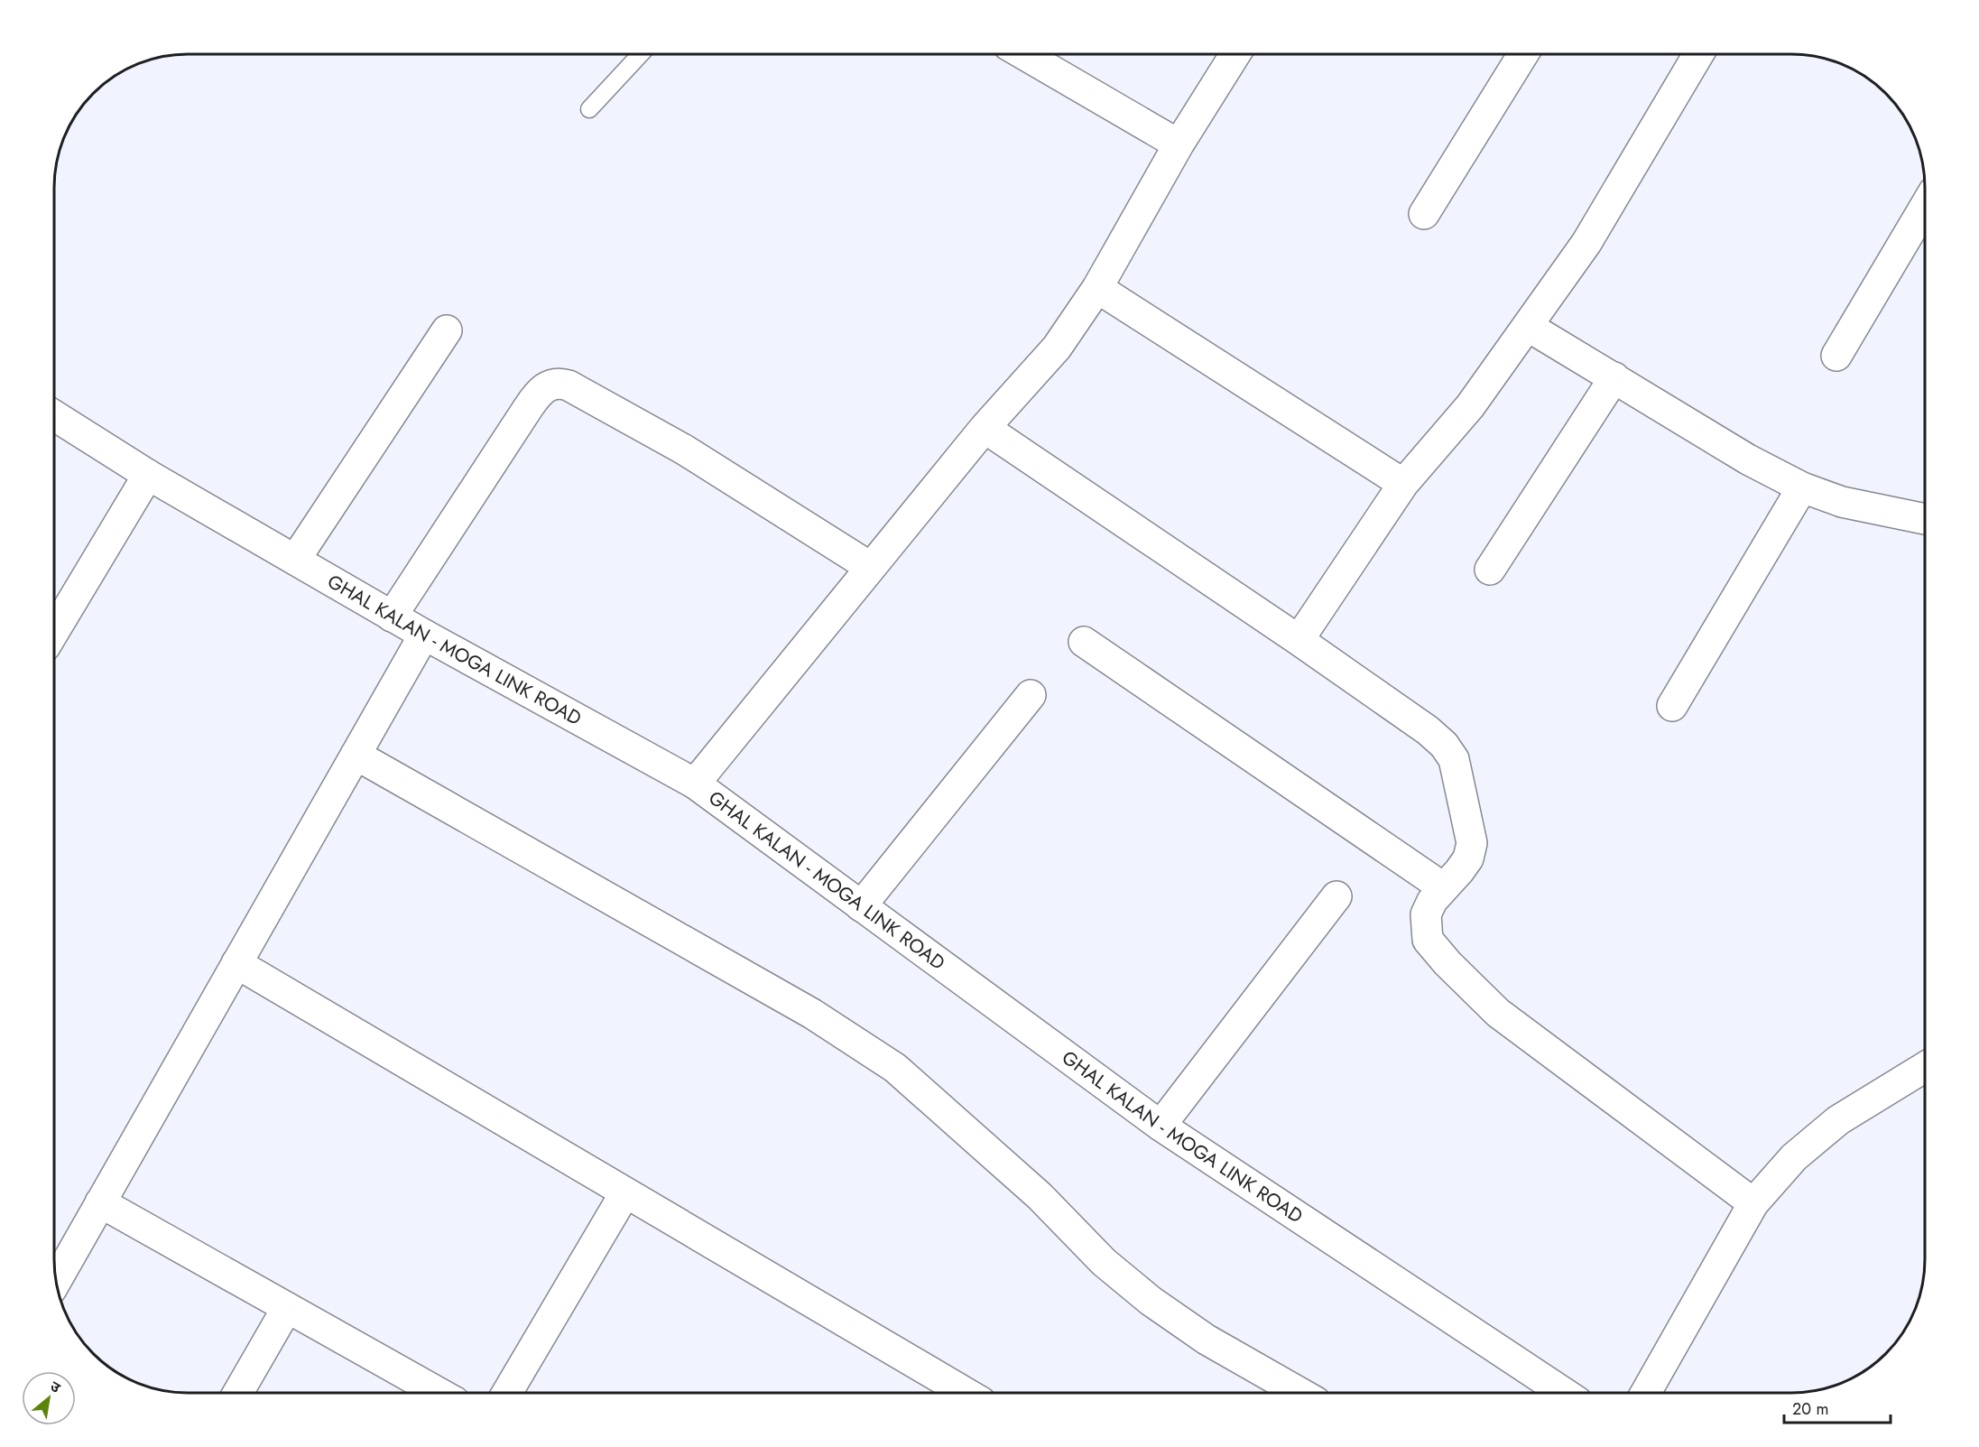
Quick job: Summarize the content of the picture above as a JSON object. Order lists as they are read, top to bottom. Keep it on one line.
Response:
{"streets":{"street":["GHAL KALAN - MOGA LINK ROAD"]},"scale_bar":"20 m","north":"top right"}
